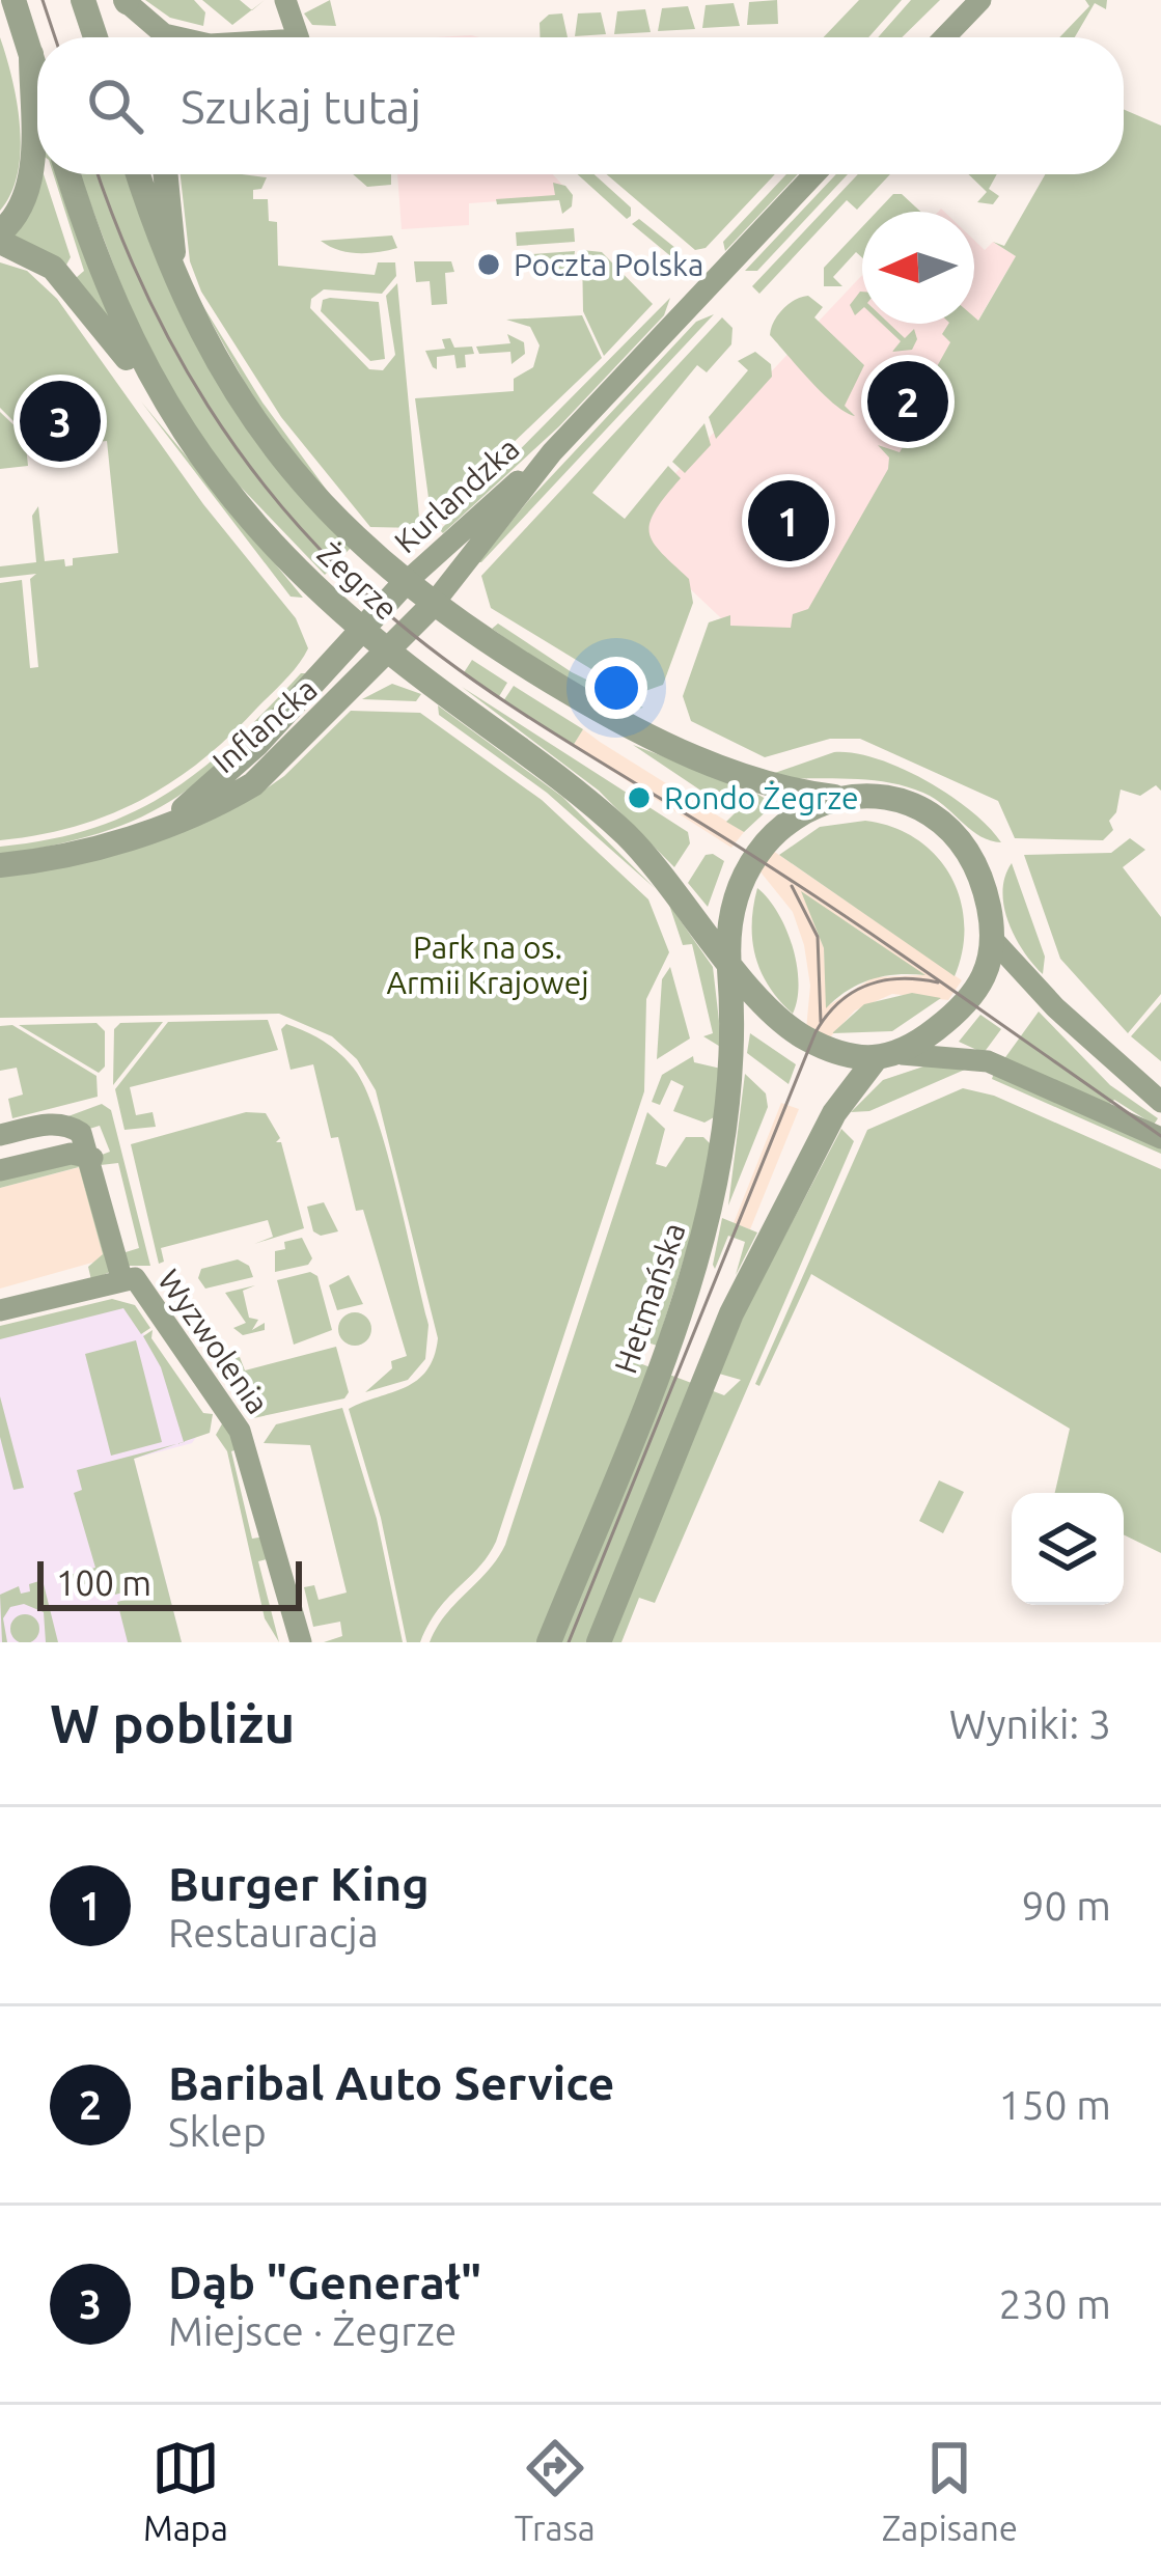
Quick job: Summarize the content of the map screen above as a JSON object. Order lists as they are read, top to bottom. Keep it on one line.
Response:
{"streets":{"street":["Kurlandzka","Żegrze","Inflancka","Hetmańska","Wyzwolenia"]},"crossings":[["Kurlandzka","Żegrze"],["Kurlandzka","Inflancka"],["Żegrze","Inflancka"],["Żegrze","Hetmańska"]],"parks":["Park na os. Armii Krajowej"],"places":["Poczta Polska","Rondo Żegrze"],"scale_bar":"100 m","north":"left","page":{"search":"Szukaj tutaj","pins":["2","3","1"],"scale":"100 m","heading":["W pobliżu","Wyniki: 3"],"list":[{"mark":"1","name":"Burger King","note":"Restauracja","value":"90 m"},{"mark":"2","name":"Baribal Auto Service","note":"Sklep","value":"150 m"},{"mark":"3","name":"Dąb \"Generał\"","note":"Miejsce · Żegrze","value":"230 m"}],"nav":["Mapa","Trasa","Zapisane"]}}
